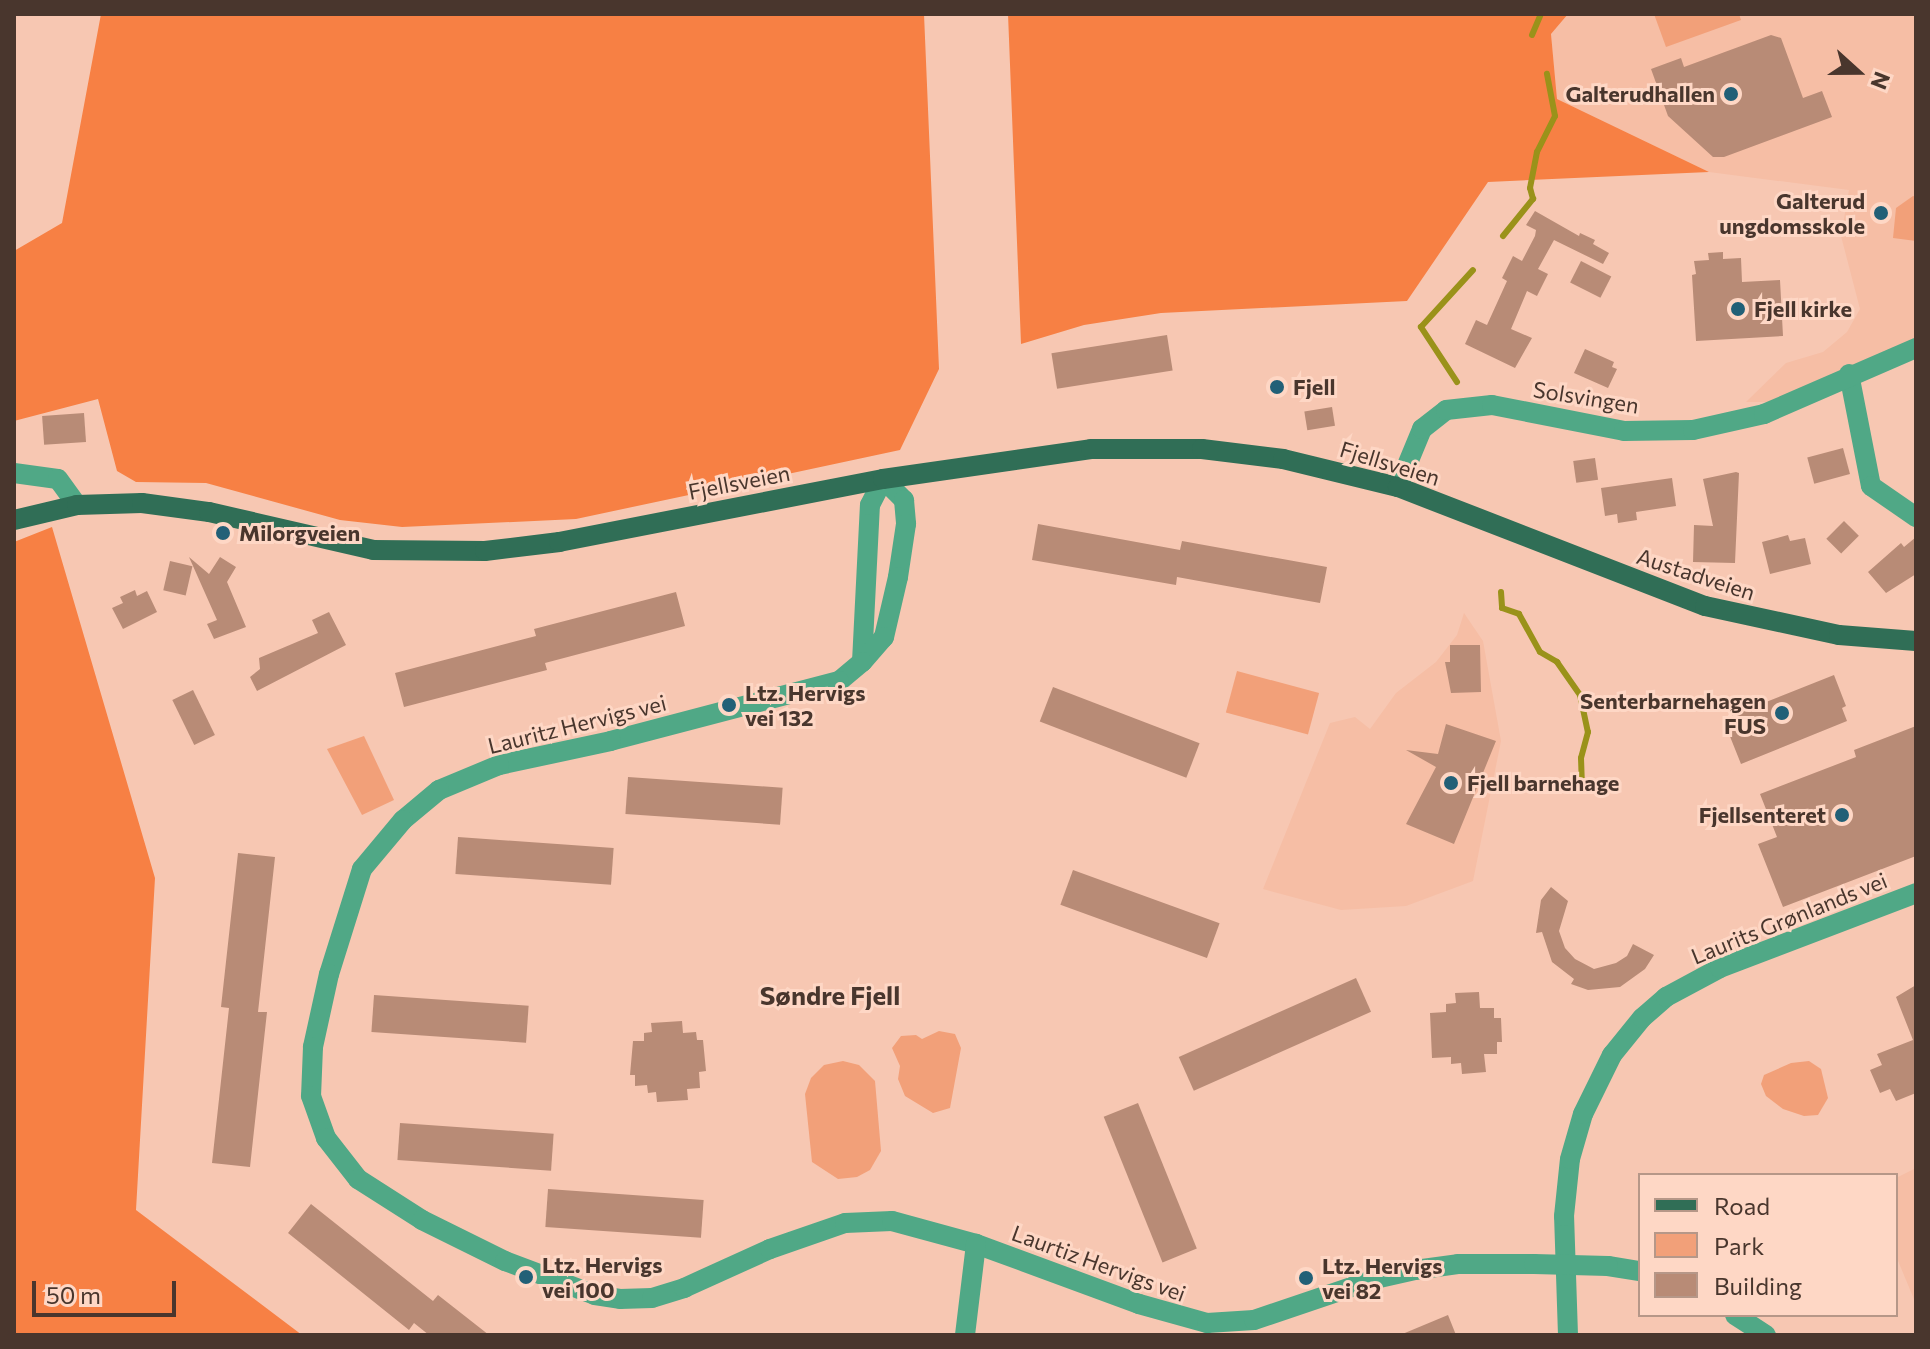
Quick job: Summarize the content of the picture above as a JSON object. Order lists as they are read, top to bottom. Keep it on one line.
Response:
{"streets":{"main road":["Fjellsveien","Austadveien"],"street":["Solsvingen","Lauritz Hervigs vei","Laurits Grønlands vei","Laurtiz Hervigs vei"]},"crossings":[["Solsvingen","Fjellsveien"],["Fjellsveien","Austadveien"],["Fjellsveien","Lauritz Hervigs vei"],["Lauritz Hervigs vei","Laurtiz Hervigs vei"]],"districts":["Søndre Fjell"],"places":["Galterudhallen","Galterud ungdomsskole","Fjell kirke","Fjell","Milorgveien","Ltz. Hervigs vei 132","Senterbarnehagen FUS","Fjell barnehage","Fjellsenteret","Ltz. Hervigs vei 100","Ltz. Hervigs vei 82"],"legend":["Road","Park","Building"],"scale_bar":"50 m","north":"right"}
